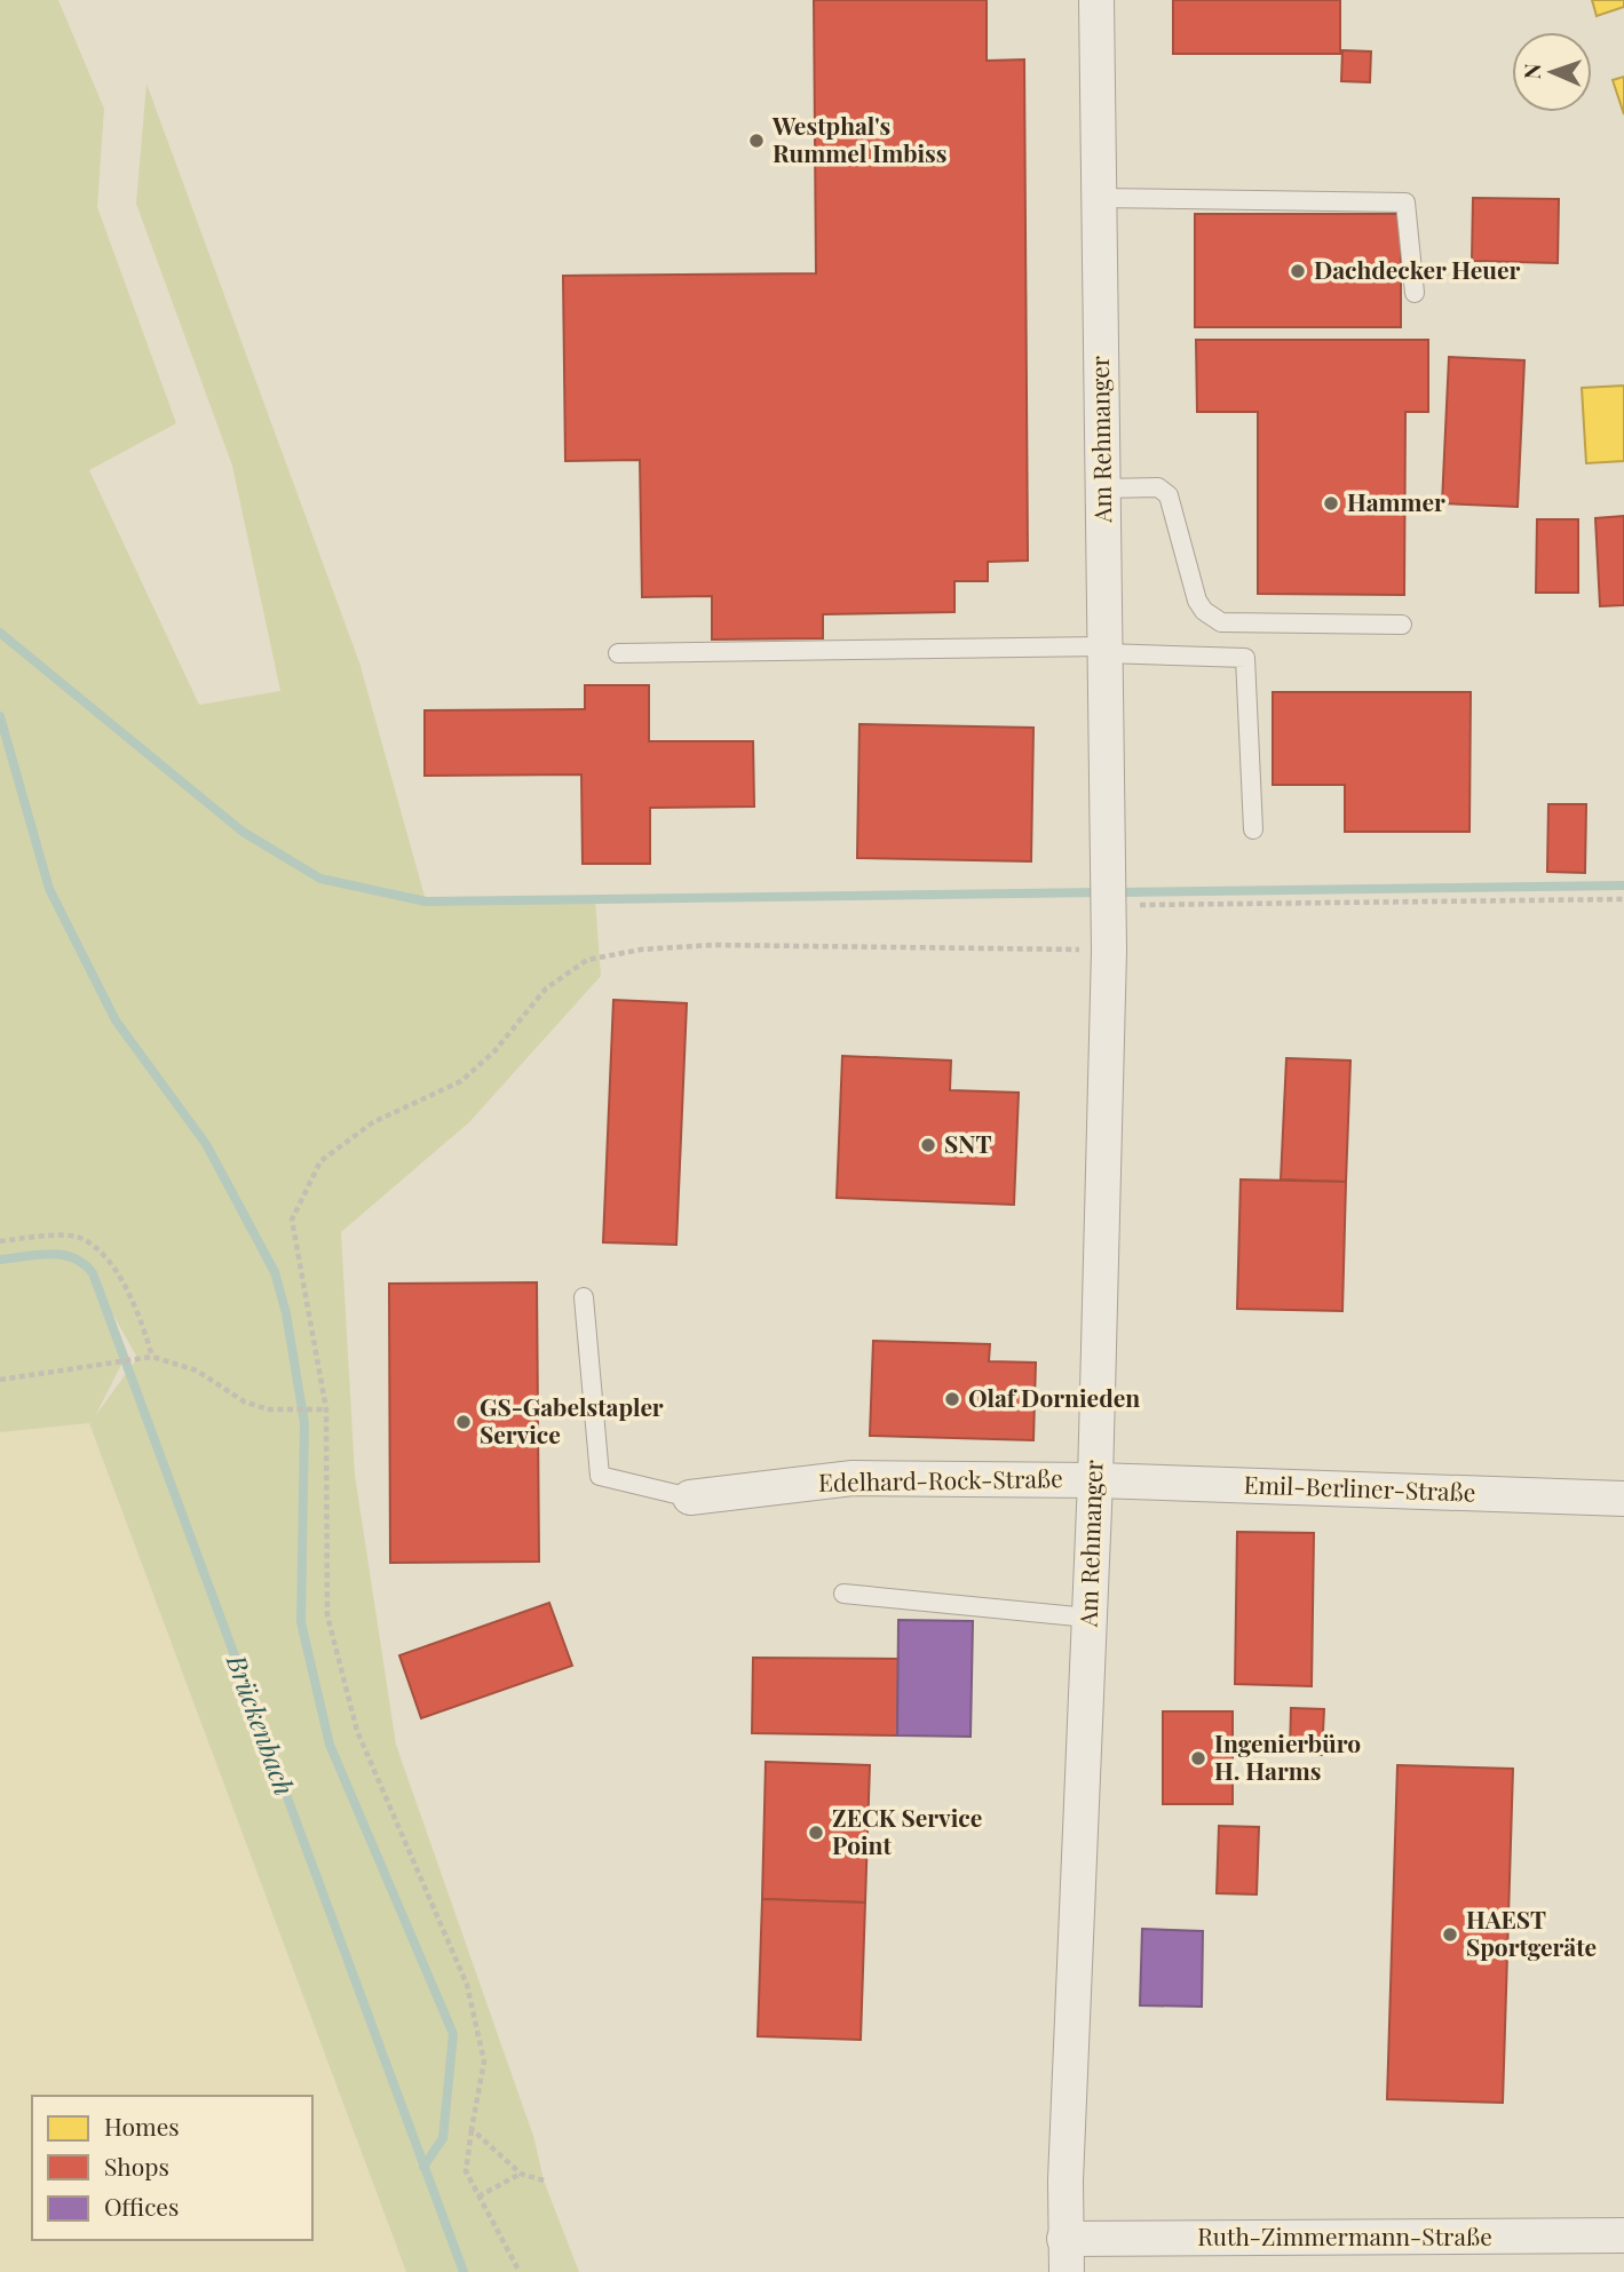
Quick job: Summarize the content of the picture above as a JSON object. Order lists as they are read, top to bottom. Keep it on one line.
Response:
{"streets":{"street":["Am Rehmanger","Edelhard-Rock-Straße","Emil-Berliner-Straße","Ruth-Zimmermann-Straße"]},"crossings":[["Am Rehmanger","Edelhard-Rock-Straße"],["Am Rehmanger","Emil-Berliner-Straße"],["Am Rehmanger","Ruth-Zimmermann-Straße"],["Edelhard-Rock-Straße","Emil-Berliner-Straße"]],"water":["Brückenbach"],"places":["Westphal's Rummel Imbiss","Dachdecker Heuer","Hammer","SNT","Olaf Dornieden","GS-Gabelstapler Service","Ingenierbüro H. Harms","ZECK Service Point","HAEST Sportgeräte"],"legend":["Homes","Shops","Offices"],"north":"left"}
